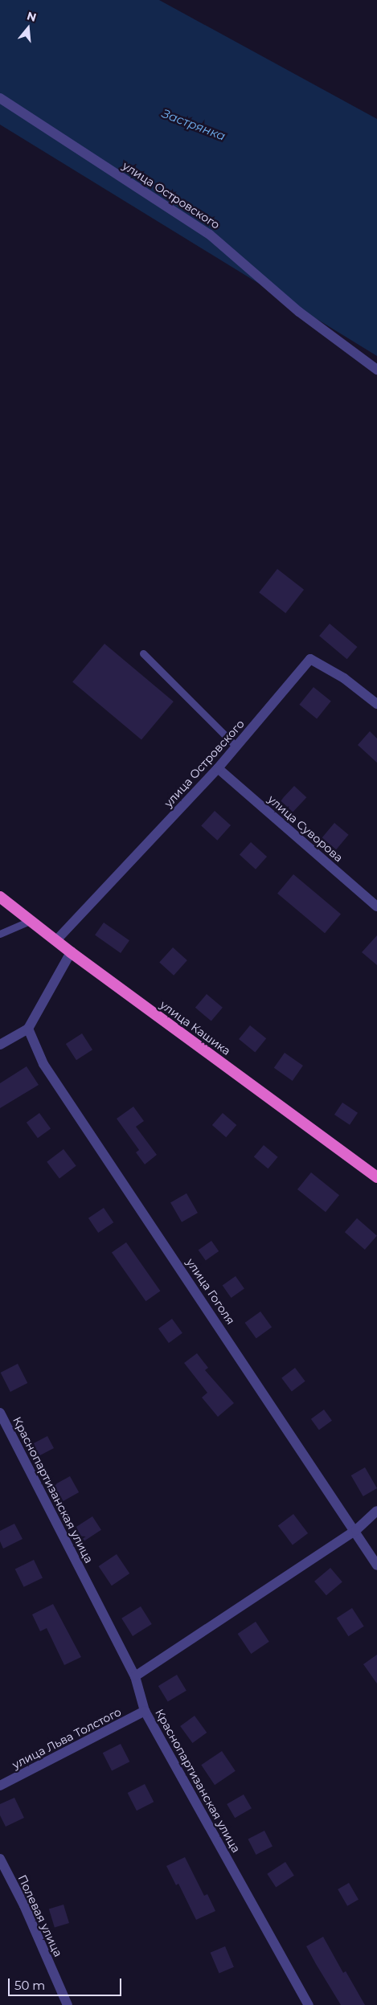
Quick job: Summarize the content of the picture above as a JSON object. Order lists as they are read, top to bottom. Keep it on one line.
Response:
{"streets":{"highway":["улица Кашика"],"street":["улица Островского","улица Суворова","улица Гоголя","Краснопартизанская улица","улица Льва Толстого","Полевая улица"]},"crossings":[["улица Островского","улица Суворова"],["улица Островского","улица Кашика"],["Краснопартизанская улица","улица Льва Толстого"]],"water":["Застрянка"],"scale_bar":"50 m","north":"top"}
